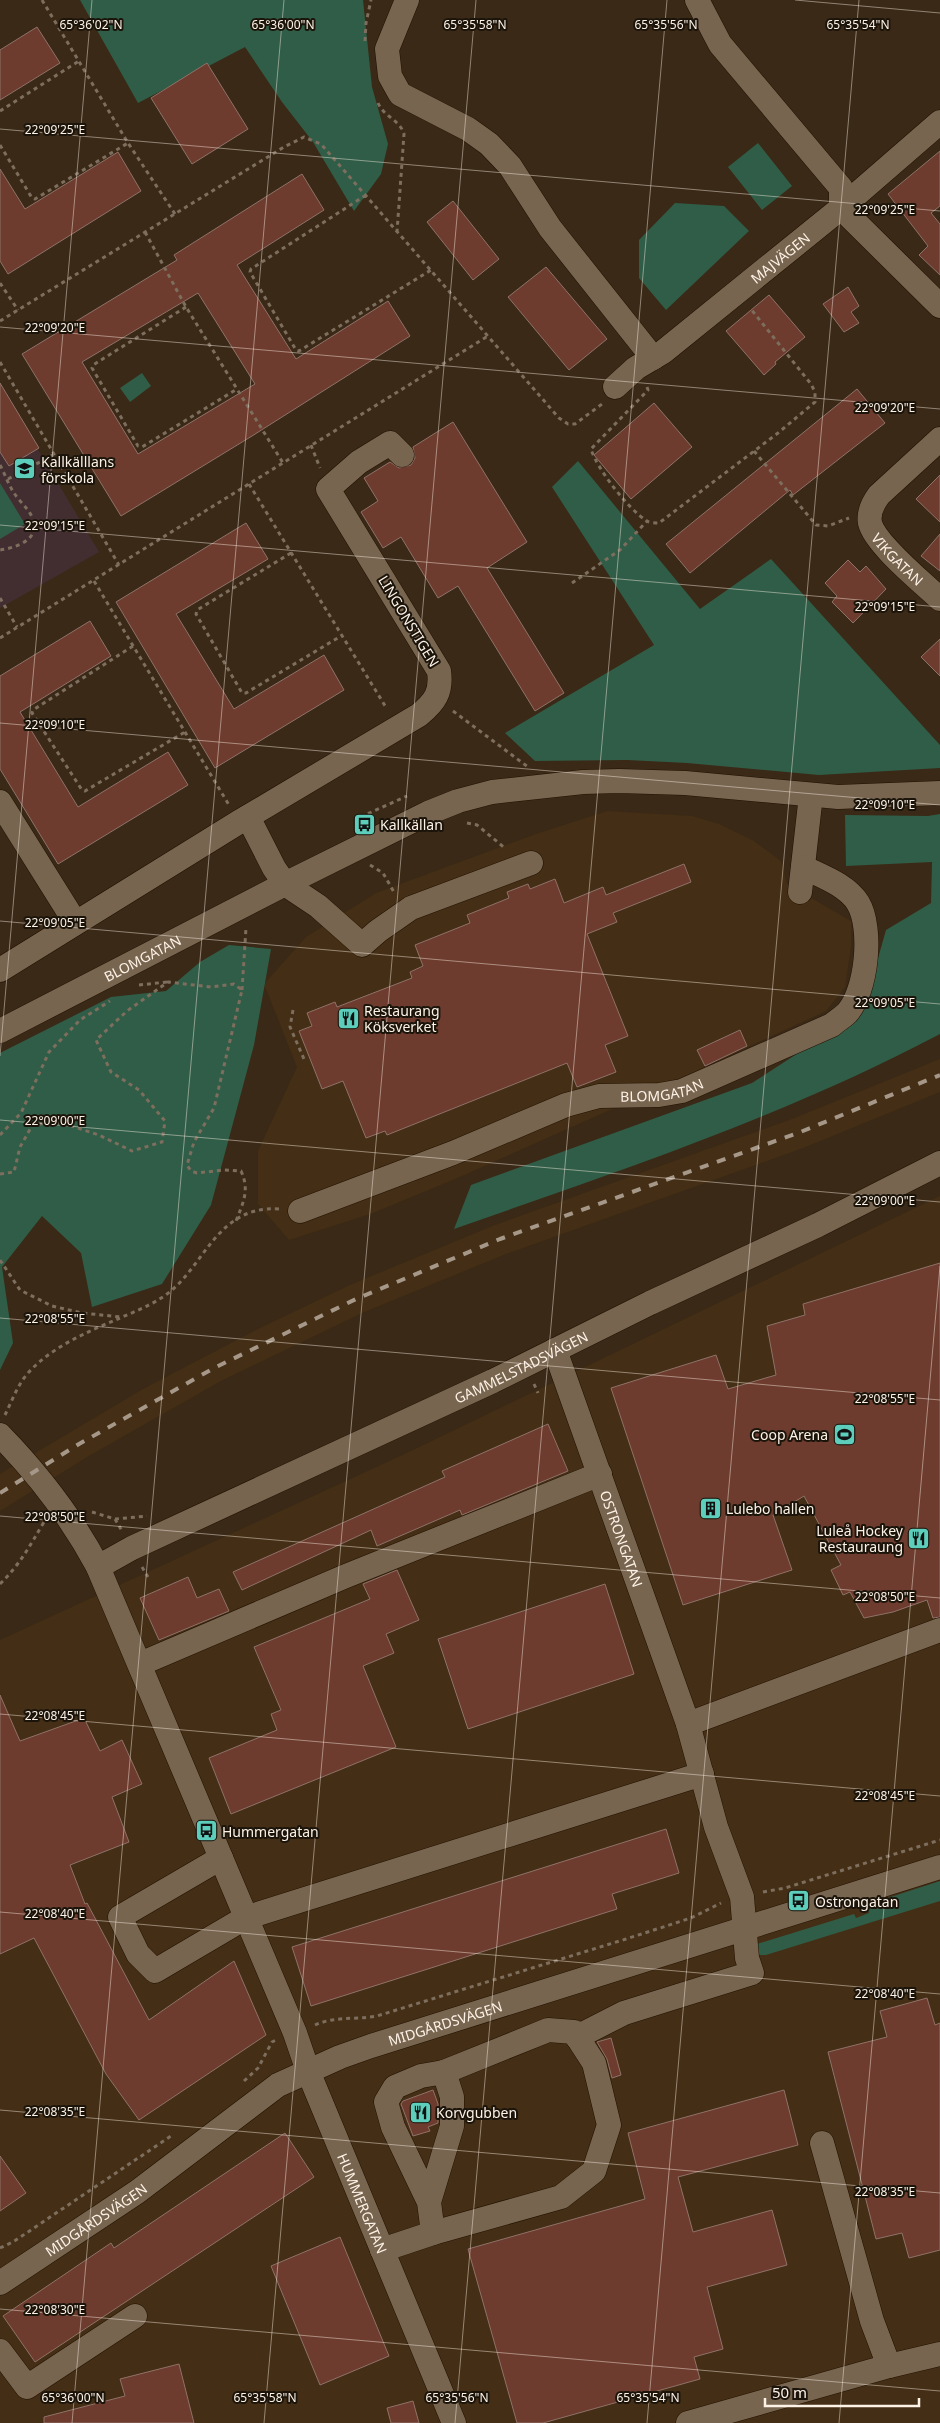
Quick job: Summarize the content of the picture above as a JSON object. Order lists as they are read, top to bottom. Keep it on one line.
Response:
{"streets":{"street":["MAJVÄGEN","VIKGATAN","LINGONSTIGEN","BLOMGATAN","GAMMELSTADSVÄGEN","OSTRONGATAN","MIDGÅRDSVÄGEN","HUMMERGATAN"]},"crossings":[["GAMMELSTADSVÄGEN","OSTRONGATAN"],["GAMMELSTADSVÄGEN","HUMMERGATAN"],["OSTRONGATAN","MIDGÅRDSVÄGEN"],["MIDGÅRDSVÄGEN","HUMMERGATAN"]],"places":{"school or university":["Kallkälllans förskola"],"bus stop":["Kallkällan","Hummergatan","Ostrongatan"],"restaurant":["Restaurang Köksverket","Luleå Hockey Restauraung","Korvgubben"],"sports":["Coop Arena"],"building":["Lulebo hallen"]},"scale_bar":"50 m","coordinates":["65°36'02\"N","65°36'00\"N","65°35'58\"N","65°35'56\"N","65°35'54\"N","22°09'25\"E","22°09'20\"E","22°09'15\"E","22°09'10\"E","22°09'05\"E","22°09'00\"E","22°08'55\"E","22°08'50\"E","22°08'45\"E","22°08'40\"E","22°08'35\"E","22°08'30\"E"]}
